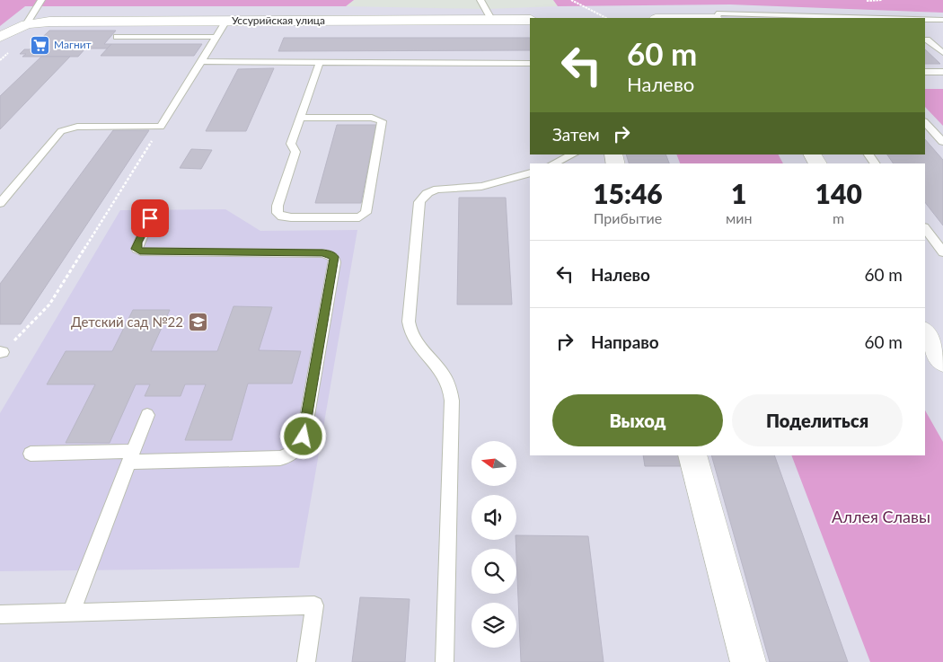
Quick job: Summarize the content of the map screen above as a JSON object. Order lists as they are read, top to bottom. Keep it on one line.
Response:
{"streets":{"street":["Уссурийская улица"]},"parks":["Аллея Славы"],"places":{"supermarket":["Магнит"],"school or university":["Детский сад №22"]},"north":"left","page":{"turn":["60 m","Налево"],"then":"Затем","eta":["15:46","Прибытие","1","мин","140","m"],"list":[{"name":"Налево","value":"60 m"},{"name":"Направо","value":"60 m"}],"buttons":["Выход","Поделиться"]}}
